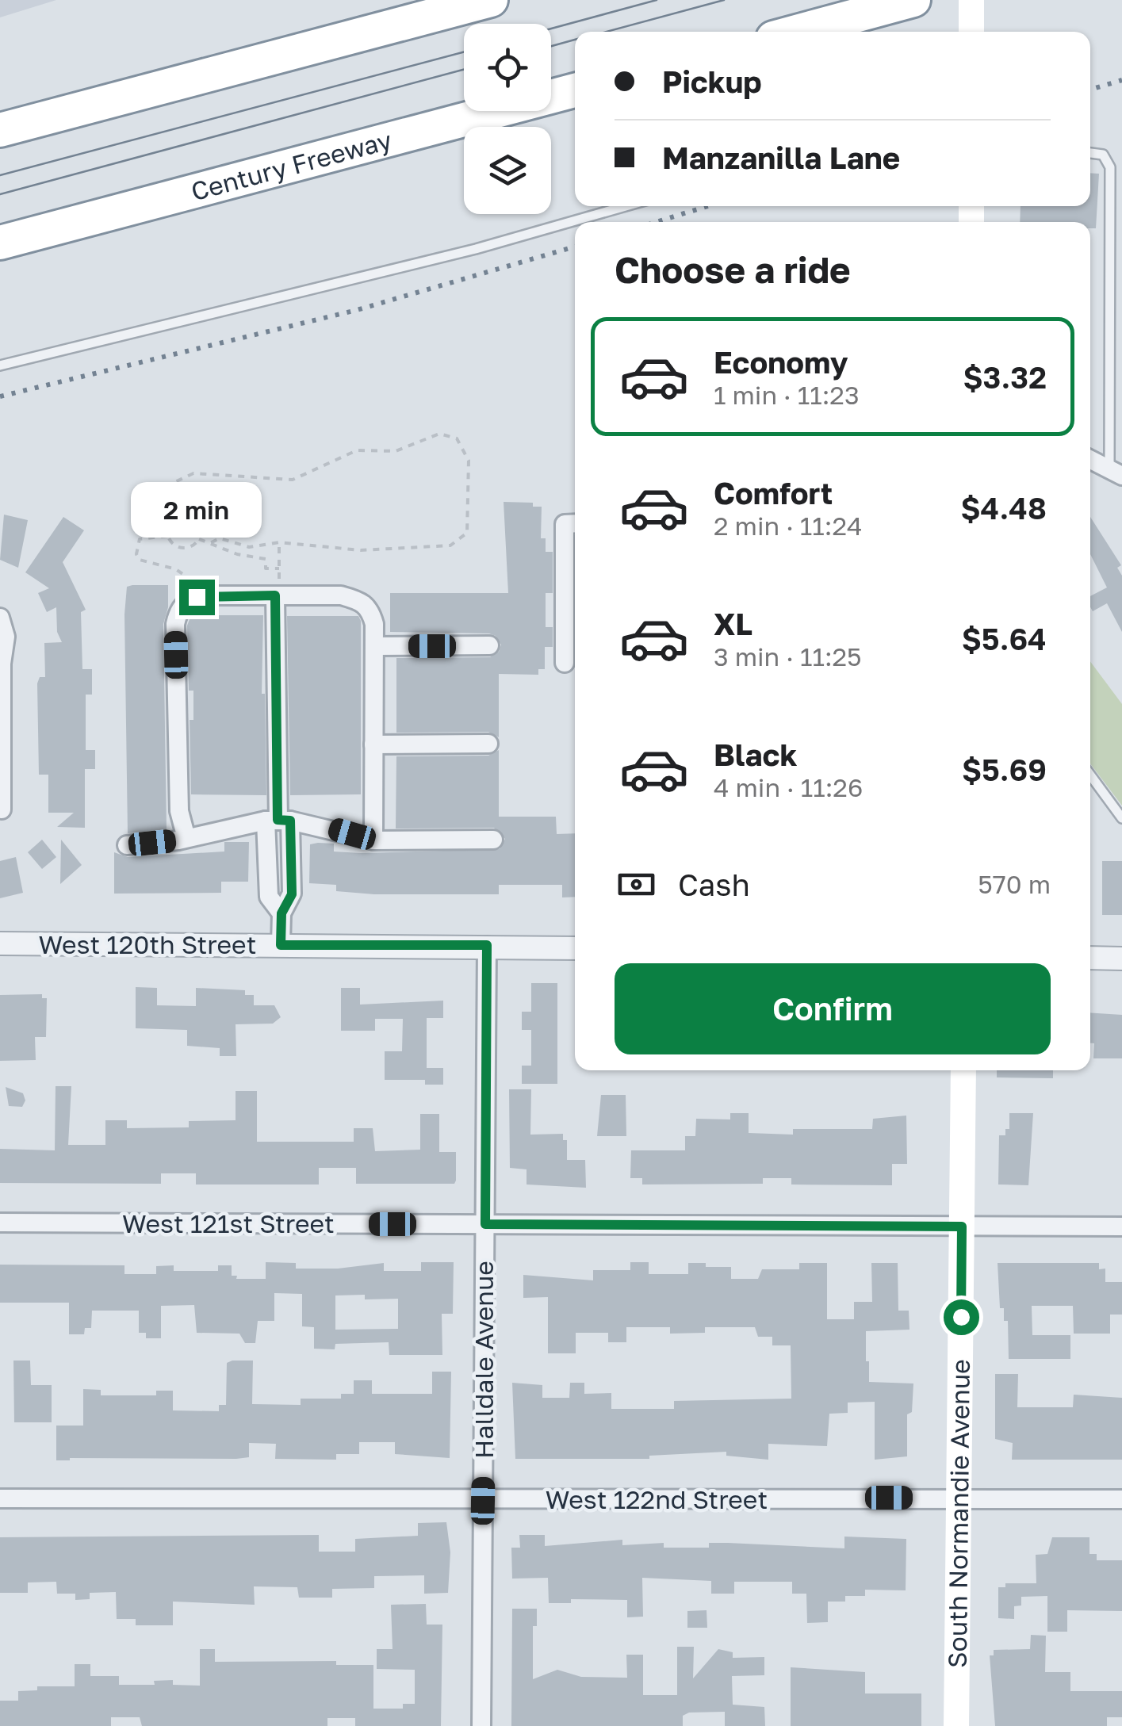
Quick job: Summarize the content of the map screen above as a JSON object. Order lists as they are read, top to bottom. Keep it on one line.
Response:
{"streets":{"highway":["Century Freeway"],"main road":["South Normandie Avenue"],"street":["West 120th Street","West 121st Street","Halldale Avenue","West 122nd Street"]},"crossings":[["West 120th Street","Halldale Avenue"],["West 121st Street","Halldale Avenue"],["West 121st Street","South Normandie Avenue"],["Halldale Avenue","West 122nd Street"],["West 122nd Street","South Normandie Avenue"]],"page":{"banner":["Pickup","Manzanilla Lane"],"heading":"Choose a ride","list":[{"name":"Economy","note":"1 min · 11:23","value":"$3.32"},{"name":"Comfort","note":"2 min · 11:24","value":"$4.48"},{"name":"XL","note":"3 min · 11:25","value":"$5.64"},{"name":"Black","note":"4 min · 11:26","value":"$5.69"}],"bubble":"2 min","pay":["Cash","570 m"],"buttons":"Confirm"}}
